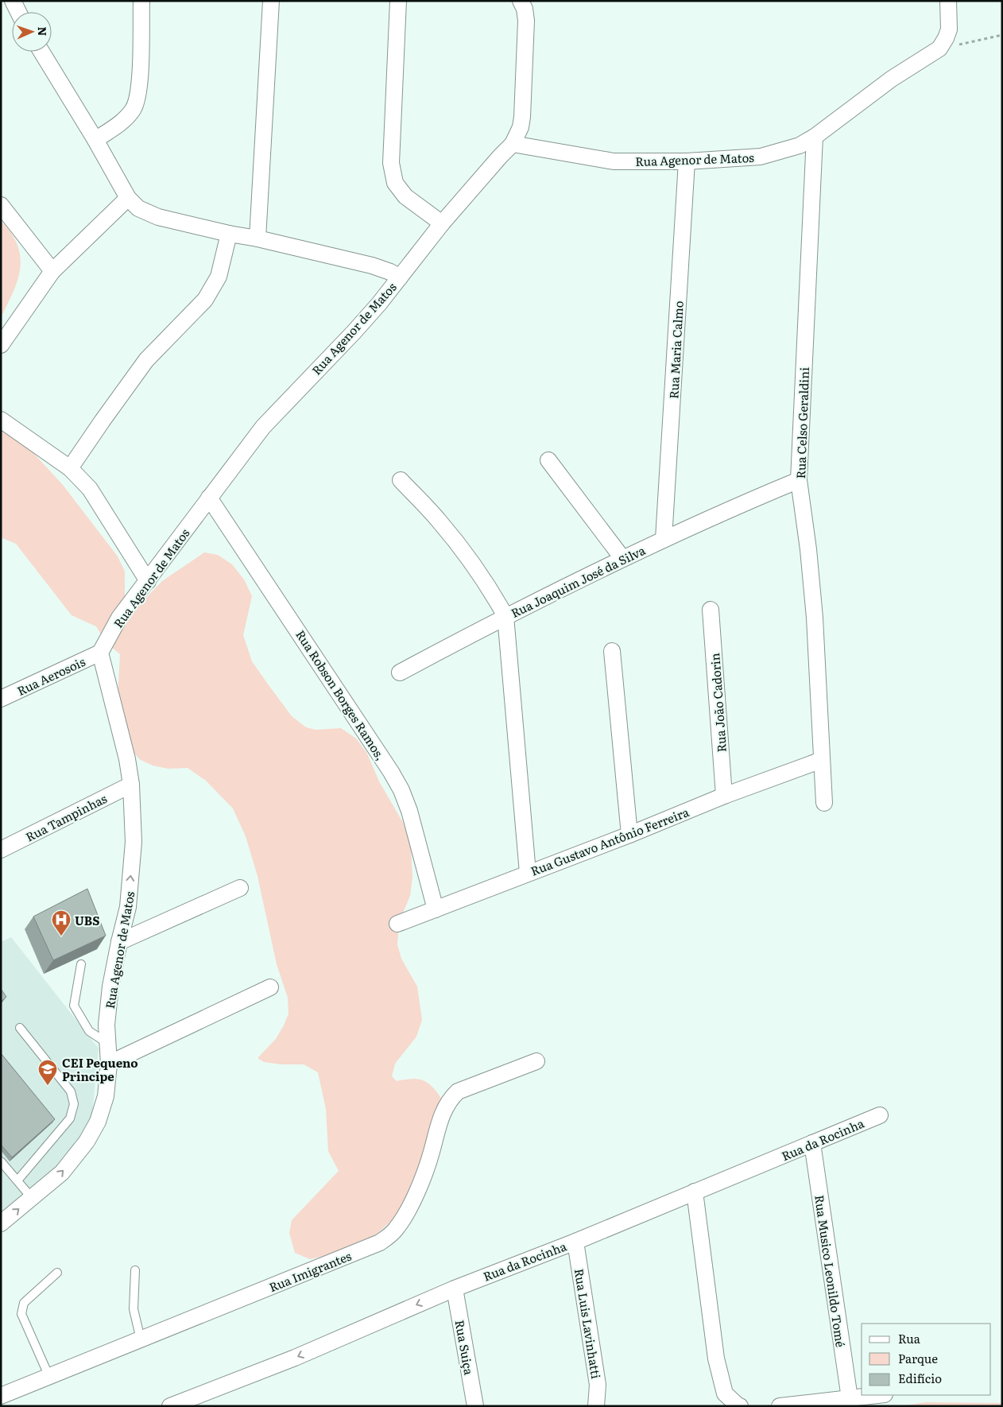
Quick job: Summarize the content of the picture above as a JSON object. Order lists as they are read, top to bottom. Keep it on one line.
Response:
{"streets":{"street":["Rua Agenor de Matos","Rua Maria Calmo","Rua Celso Geraldini","Rua Joaquim José da Silva","Rua Aerosois","Rua Robson Borges Ramos,","Rua João Cadorin","Rua Tampinhas","Rua Gustavo Antônio Ferreira","Rua da Rocinha","Rua Imigrantes","Rua Musico Leonildo Tomé","Rua Luis Lavinhatti","Rua Suiça"]},"crossings":[["Rua Agenor de Matos","Rua Maria Calmo"],["Rua Agenor de Matos","Rua Celso Geraldini"],["Rua Agenor de Matos","Rua Aerosois"],["Rua Agenor de Matos","Rua Robson Borges Ramos,"],["Rua Agenor de Matos","Rua Tampinhas"],["Rua Maria Calmo","Rua Joaquim José da Silva"],["Rua Celso Geraldini","Rua Joaquim José da Silva"],["Rua Celso Geraldini","Rua Gustavo Antônio Ferreira"],["Rua Joaquim José da Silva","Rua Gustavo Antônio Ferreira"],["Rua Robson Borges Ramos,","Rua Gustavo Antônio Ferreira"],["Rua João Cadorin","Rua Gustavo Antônio Ferreira"],["Rua da Rocinha","Rua Musico Leonildo Tomé"],["Rua da Rocinha","Rua Luis Lavinhatti"],["Rua da Rocinha","Rua Suiça"]],"one_way":["Rua da Rocinha"],"places":{"hospital":["UBS"],"school or university":["CEI Pequeno Principe"]},"legend":["Rua","Parque","Edifício"],"north":"right"}
